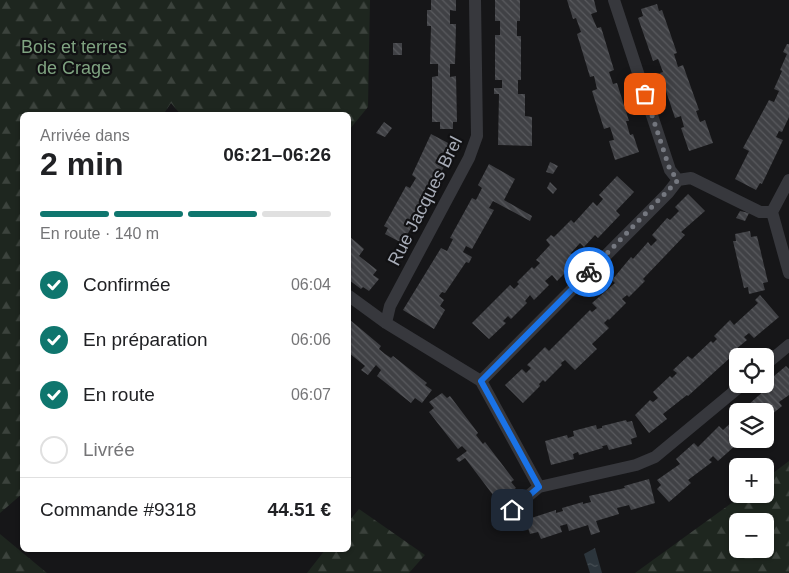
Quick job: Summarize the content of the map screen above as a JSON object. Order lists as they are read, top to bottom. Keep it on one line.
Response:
{"streets":{"street":["Rue Jacques Brel"]},"parks":["Bois et terres de Crage"],"page":{"heading":["2 min","Arrivée dans","06:21–06:26"],"panel":["Commande #9318","44.51 €"],"bar":"En route · 140 m","list":[["Confirmée","06:04"],["En préparation","06:06"],["En route","06:07"],"Livrée"],"map_buttons":["+","−"]}}
